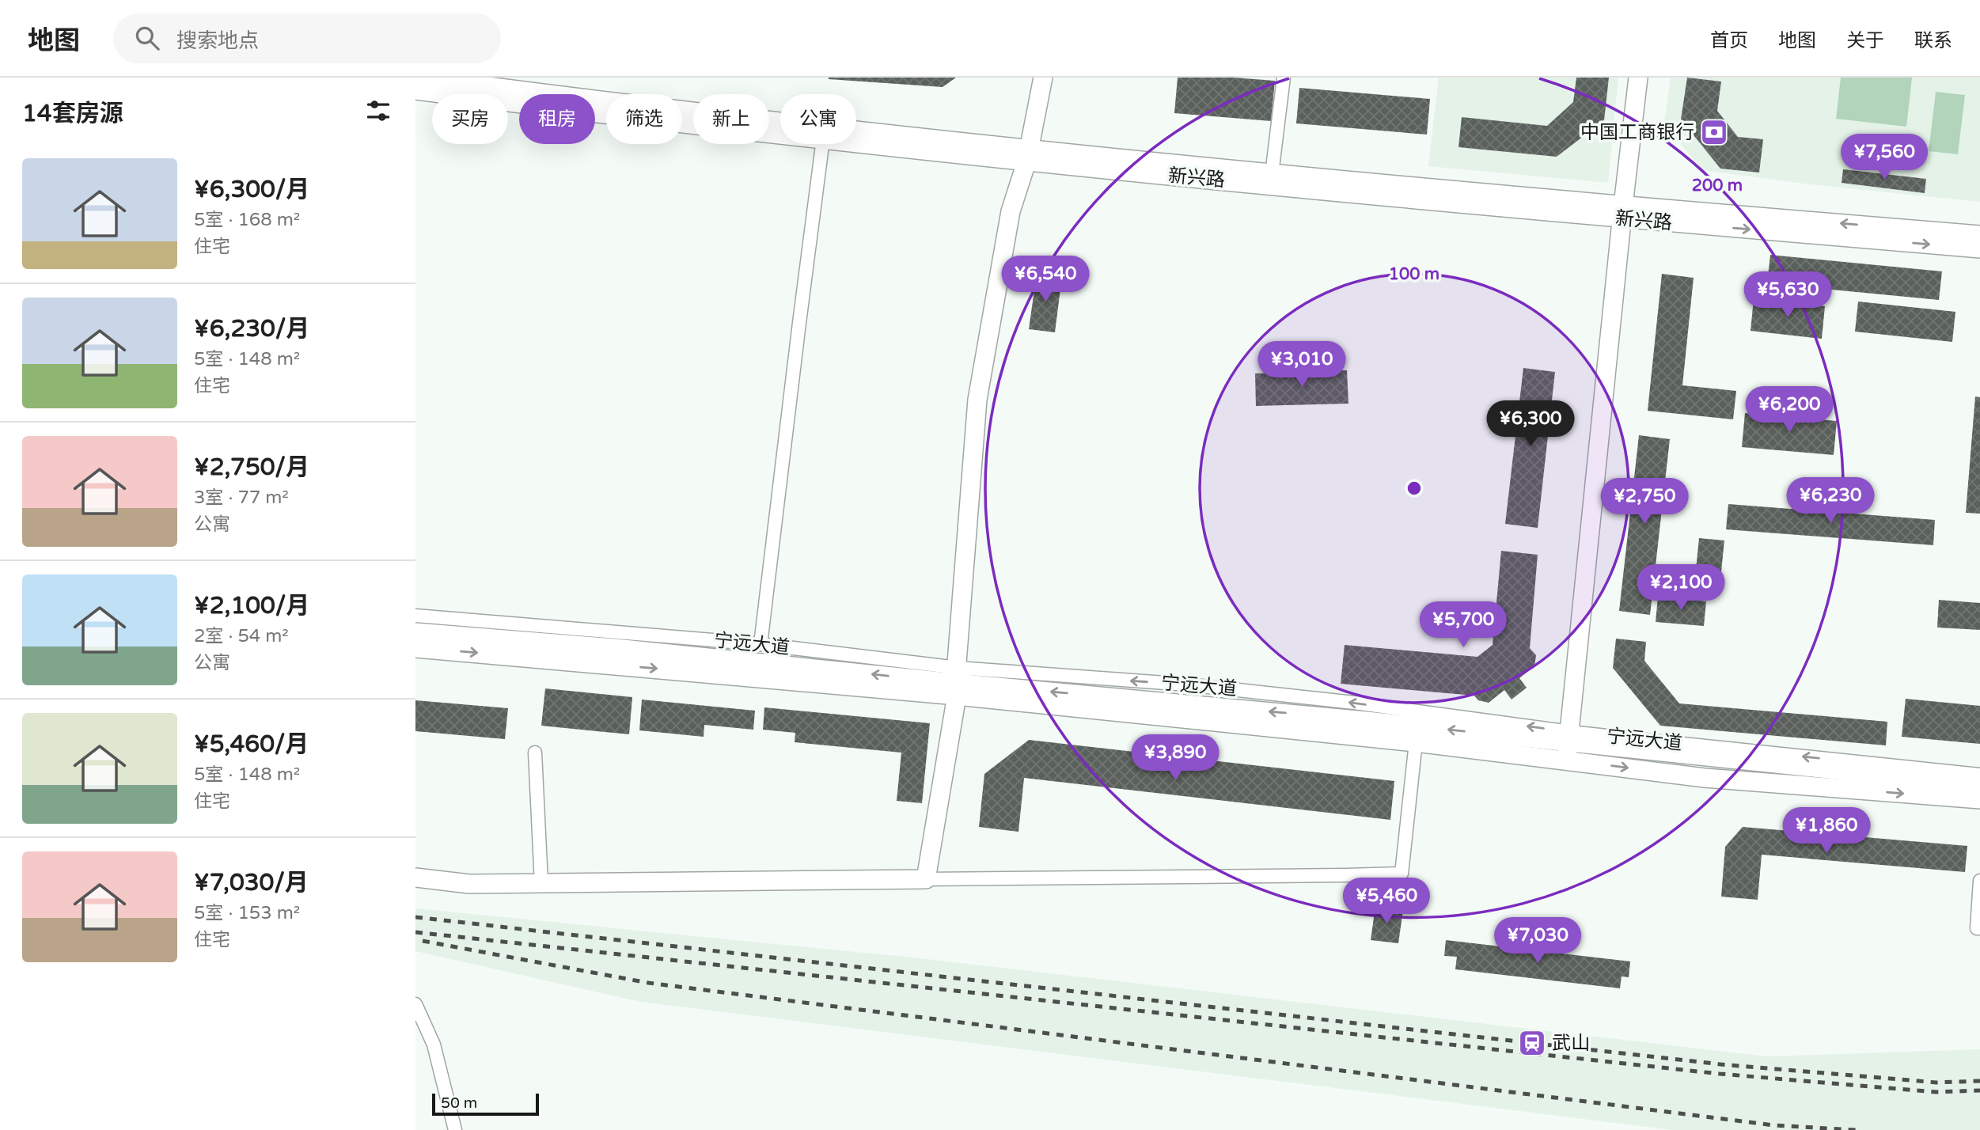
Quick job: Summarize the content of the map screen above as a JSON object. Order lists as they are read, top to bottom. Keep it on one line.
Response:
{"streets":{"main road":["新兴路","宁远大道"]},"places":{"bank":["中国工商银行"],"station":["武山"]},"scale_bar":"50 m","page":{"header":"地图","search":"搜索地点","nav":["首页","地图","关于","联系"],"heading":"14套房源","chip":["买房","租房","筛选","新上","公寓"],"price":["¥7,560","¥6,540","¥5,630","¥3,010","¥6,200","¥6,300","¥6,230","¥2,750","¥2,100","¥5,700","¥3,890","¥1,860","¥5,460","¥7,030"],"list":[{"name":"¥6,300/月","note":"5室 · 168 m² · 住宅"},{"name":"¥6,230/月","note":"5室 · 148 m² · 住宅"},{"name":"¥2,750/月","note":"3室 · 77 m² · 公寓"},{"name":"¥2,100/月","note":"2室 · 54 m² · 公寓"},{"name":"¥5,460/月","note":"5室 · 148 m² · 住宅"},{"name":"¥7,030/月","note":"5室 · 153 m² · 住宅"}],"scale":"50 m"},"rings":["200 m","100 m"]}
